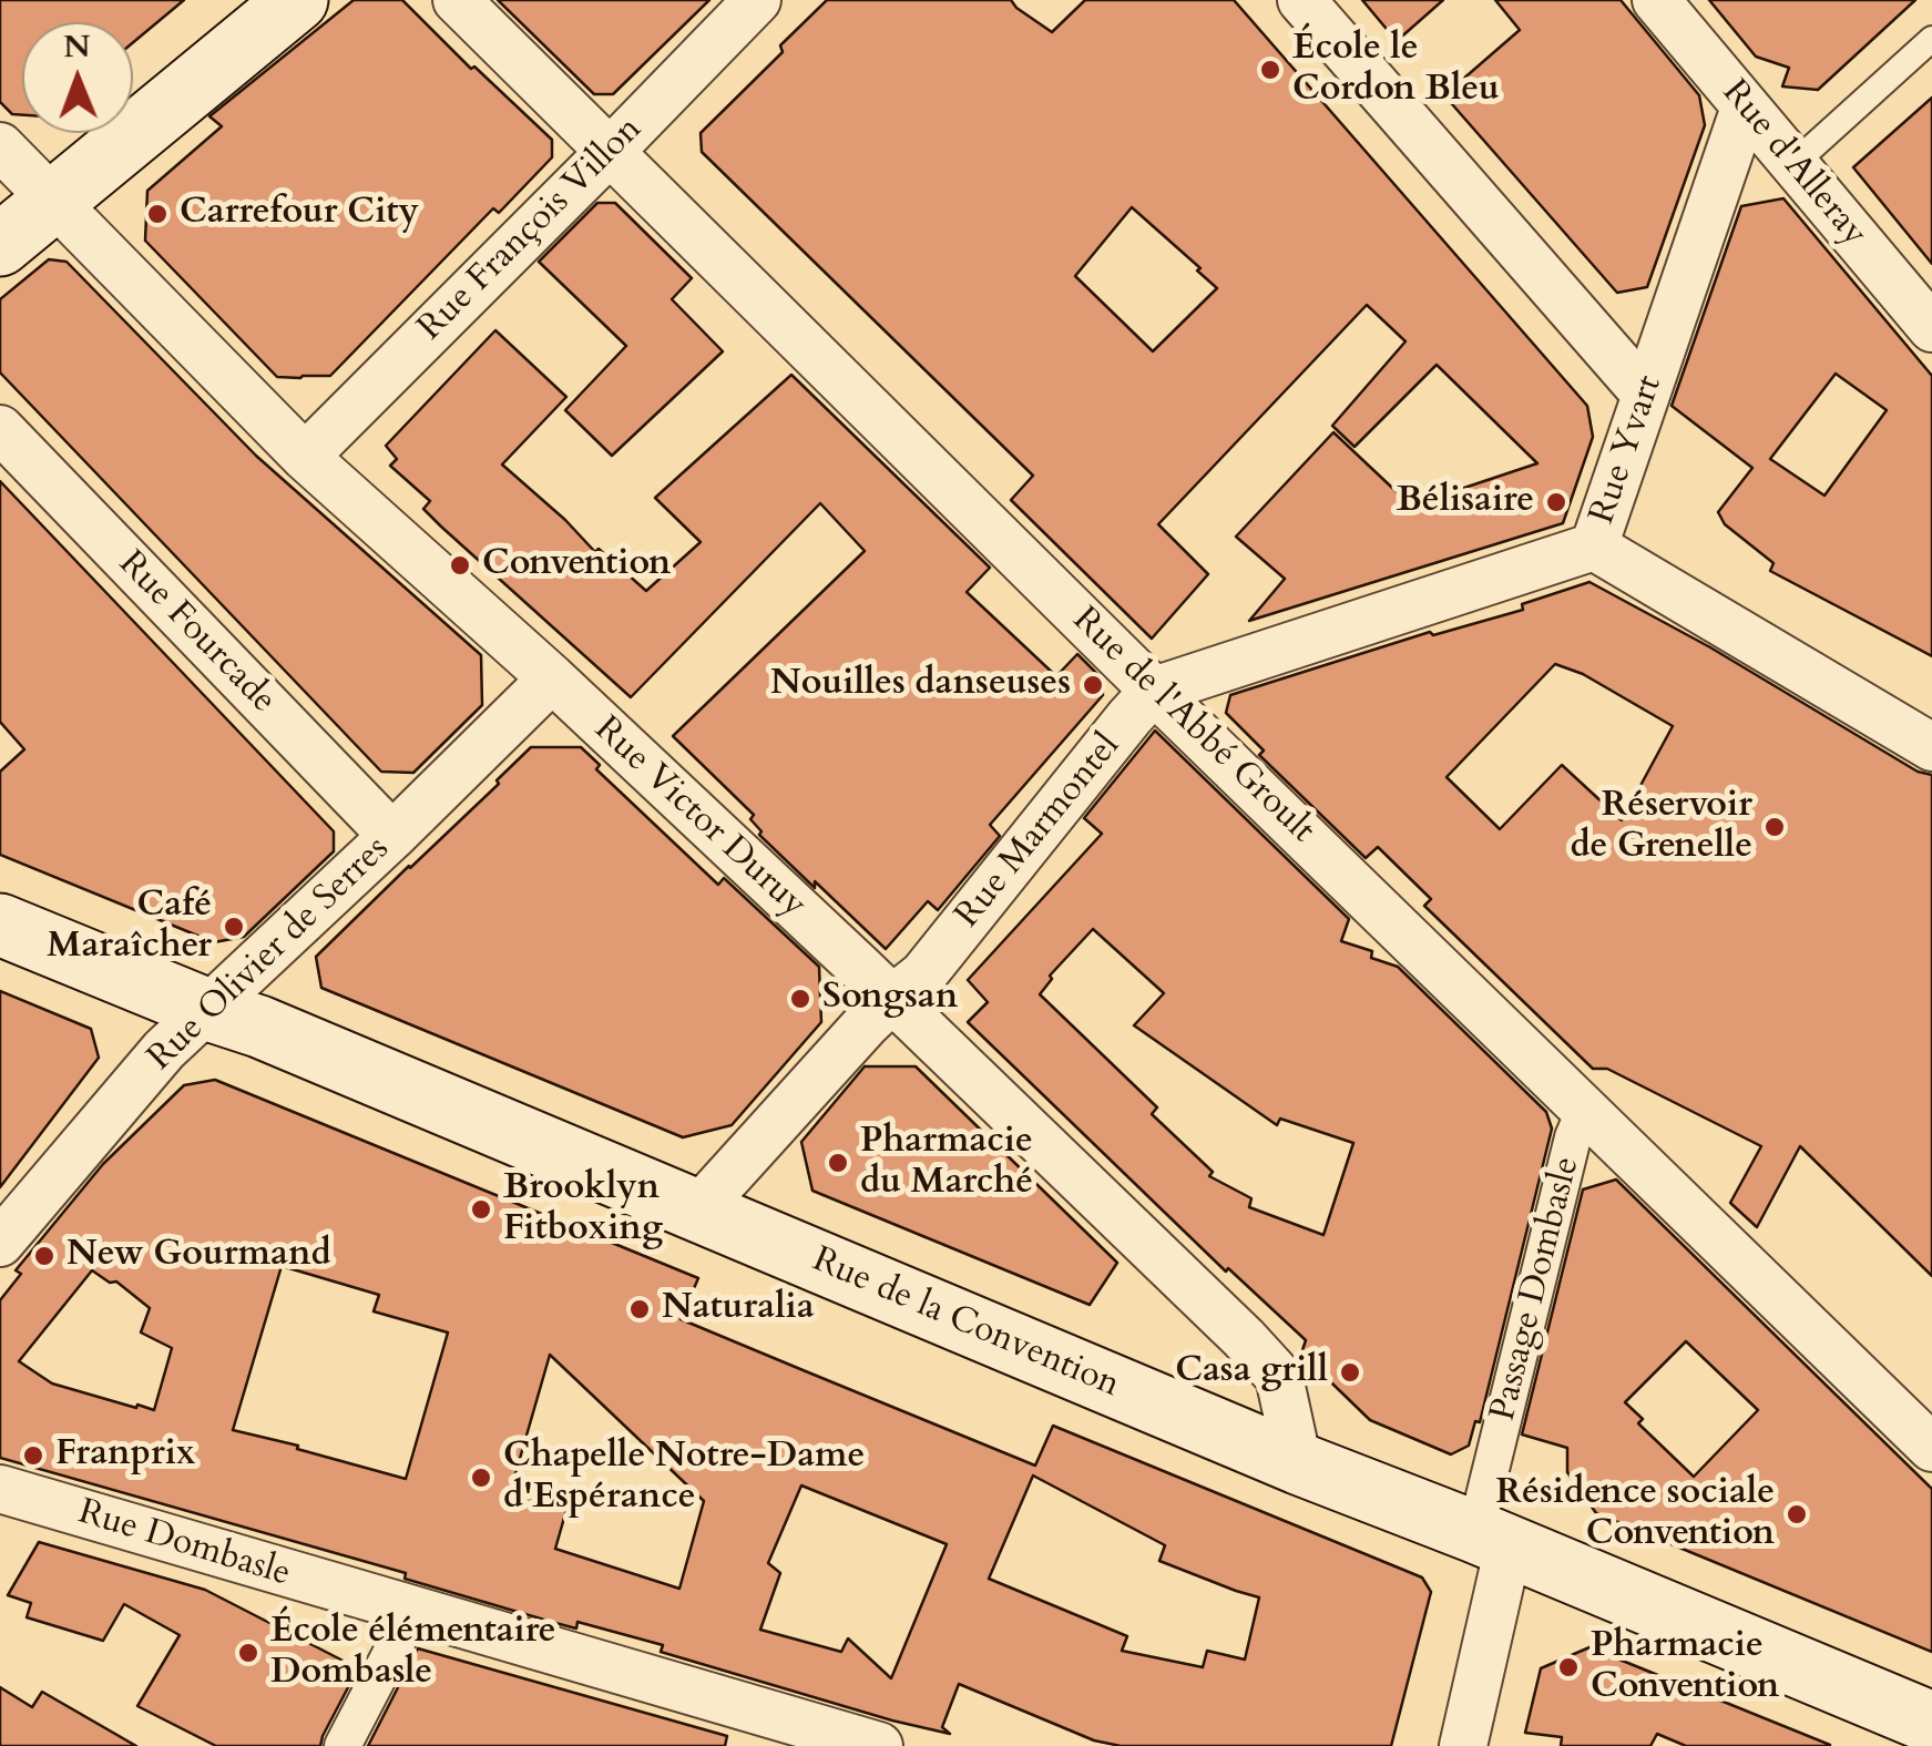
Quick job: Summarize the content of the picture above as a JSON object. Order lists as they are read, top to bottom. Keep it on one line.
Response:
{"streets":{"main road":["Rue de la Convention"],"street":["Rue d'Alleray","Rue François Villon","Rue Yvart","Rue Fourcade","Rue de l'Abbé Groult","Rue Victor Duruy","Rue Marmontel","Rue Olivier de Serres","Passage Dombasle","Rue Dombasle"]},"crossings":[["Rue d'Alleray","Rue Yvart"],["Rue François Villon","Rue de l'Abbé Groult"],["Rue François Villon","Rue Victor Duruy"],["Rue Fourcade","Rue Olivier de Serres"],["Rue de l'Abbé Groult","Rue Marmontel"],["Rue de l'Abbé Groult","Passage Dombasle"],["Rue Victor Duruy","Rue Marmontel"],["Rue Victor Duruy","Rue Olivier de Serres"],["Rue Victor Duruy","Rue de la Convention"],["Rue Marmontel","Rue de la Convention"],["Rue Olivier de Serres","Rue de la Convention"],["Passage Dombasle","Rue de la Convention"]],"places":["École le Cordon Bleu","Carrefour City","Bélisaire","Convention","Nouilles danseuses","Réservoir de Grenelle","Café Maraîcher","Songsan","Pharmacie du Marché","Brooklyn Fitboxing","New Gourmand","Naturalia","Casa grill","Franprix","Chapelle Notre-Dame d'Espérance","Résidence sociale Convention","École élémentaire Dombasle","Pharmacie Convention"],"north":"top"}
